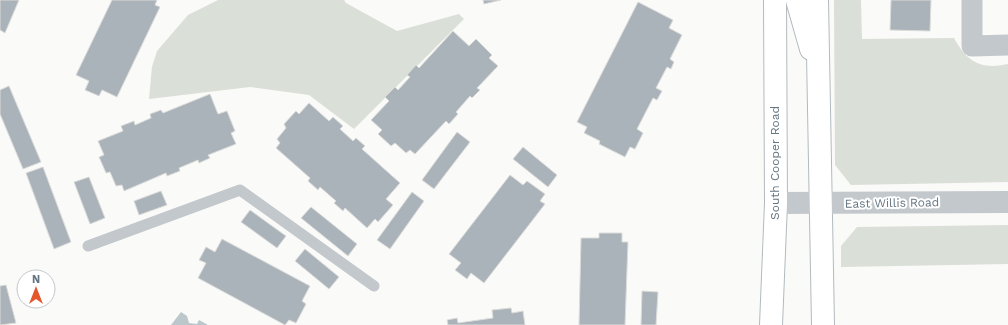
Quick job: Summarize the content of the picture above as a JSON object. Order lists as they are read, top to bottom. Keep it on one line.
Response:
{"streets":{"main road":["South Cooper Road"],"street":["East Willis Road"]},"crossings":[["South Cooper Road","East Willis Road"]],"north":"top"}
